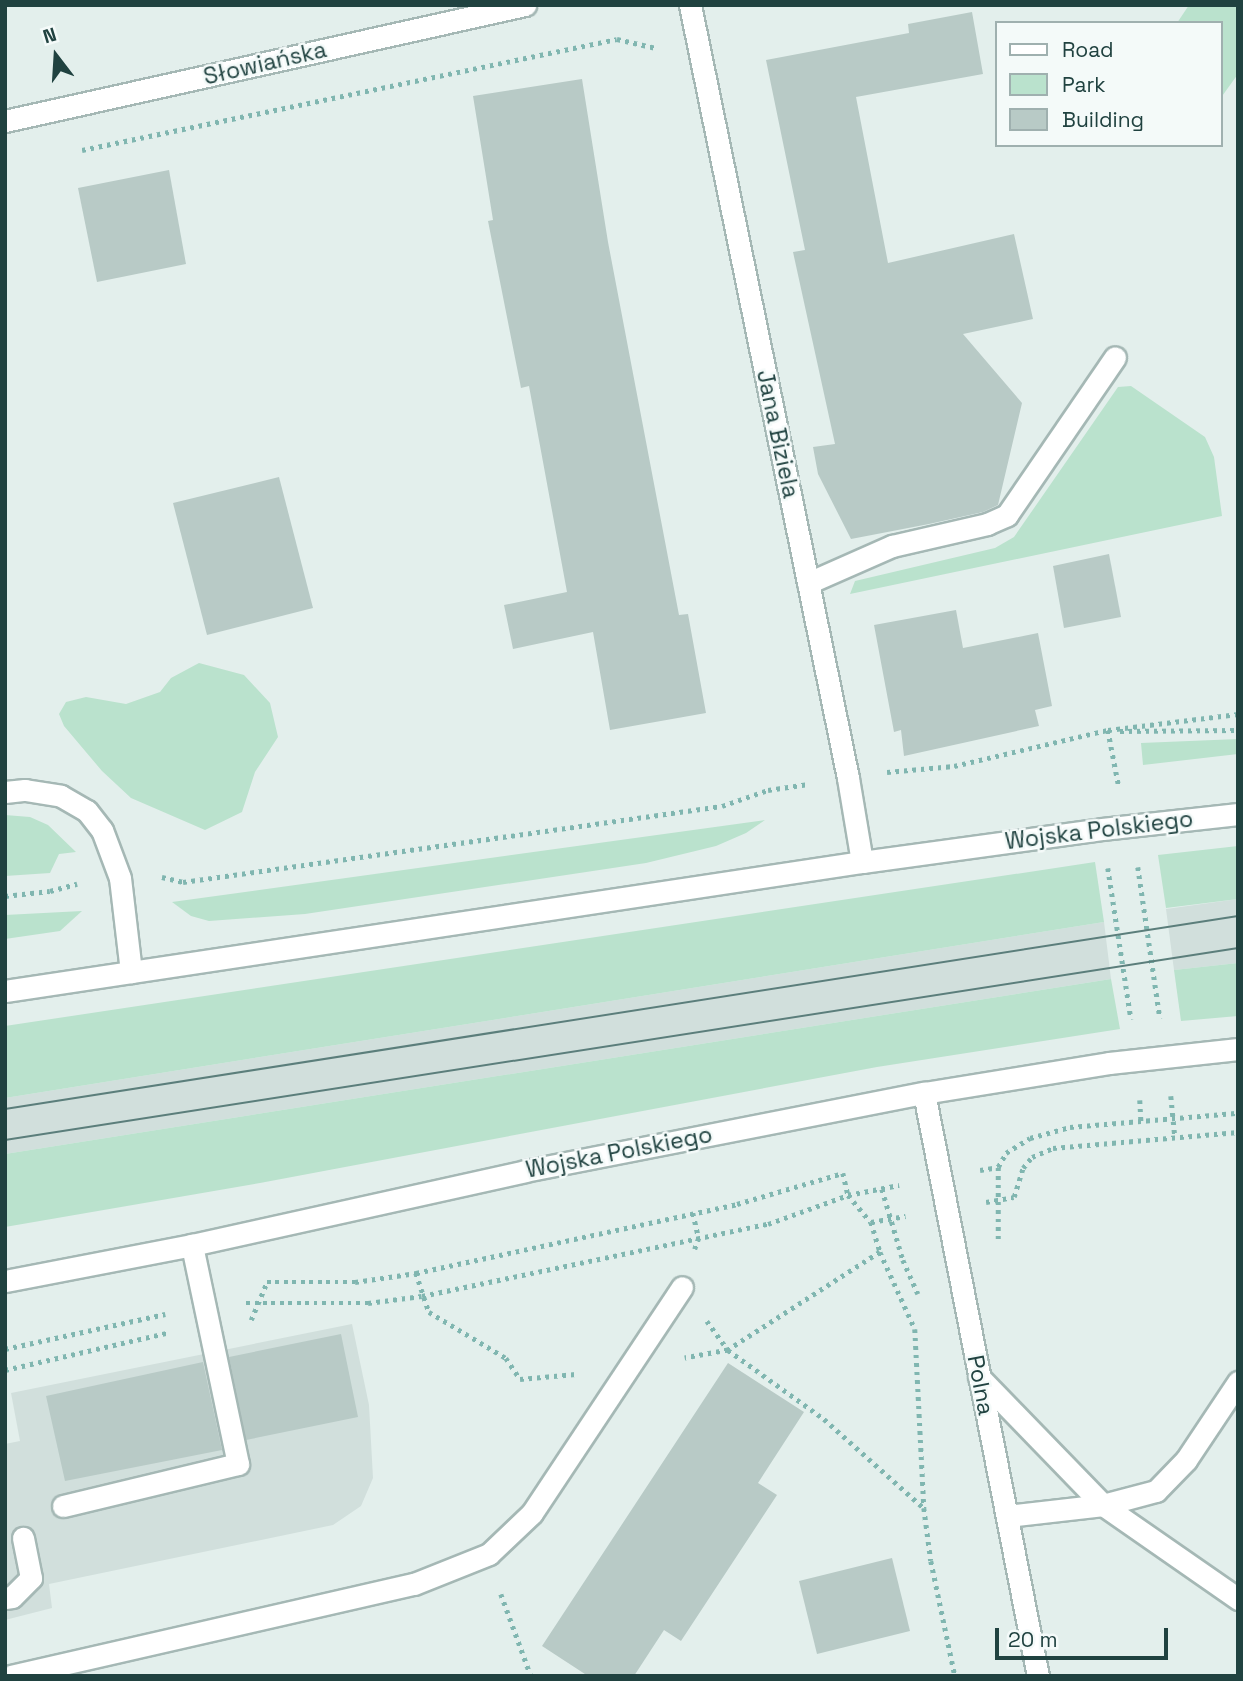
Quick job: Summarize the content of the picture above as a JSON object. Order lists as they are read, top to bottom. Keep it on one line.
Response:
{"streets":{"street":["Słowiańska","Jana Biziela","Wojska Polskiego","Polna"]},"crossings":[["Jana Biziela","Wojska Polskiego"],["Wojska Polskiego","Polna"]],"legend":["Road","Park","Building"],"scale_bar":"20 m","north":"top"}
